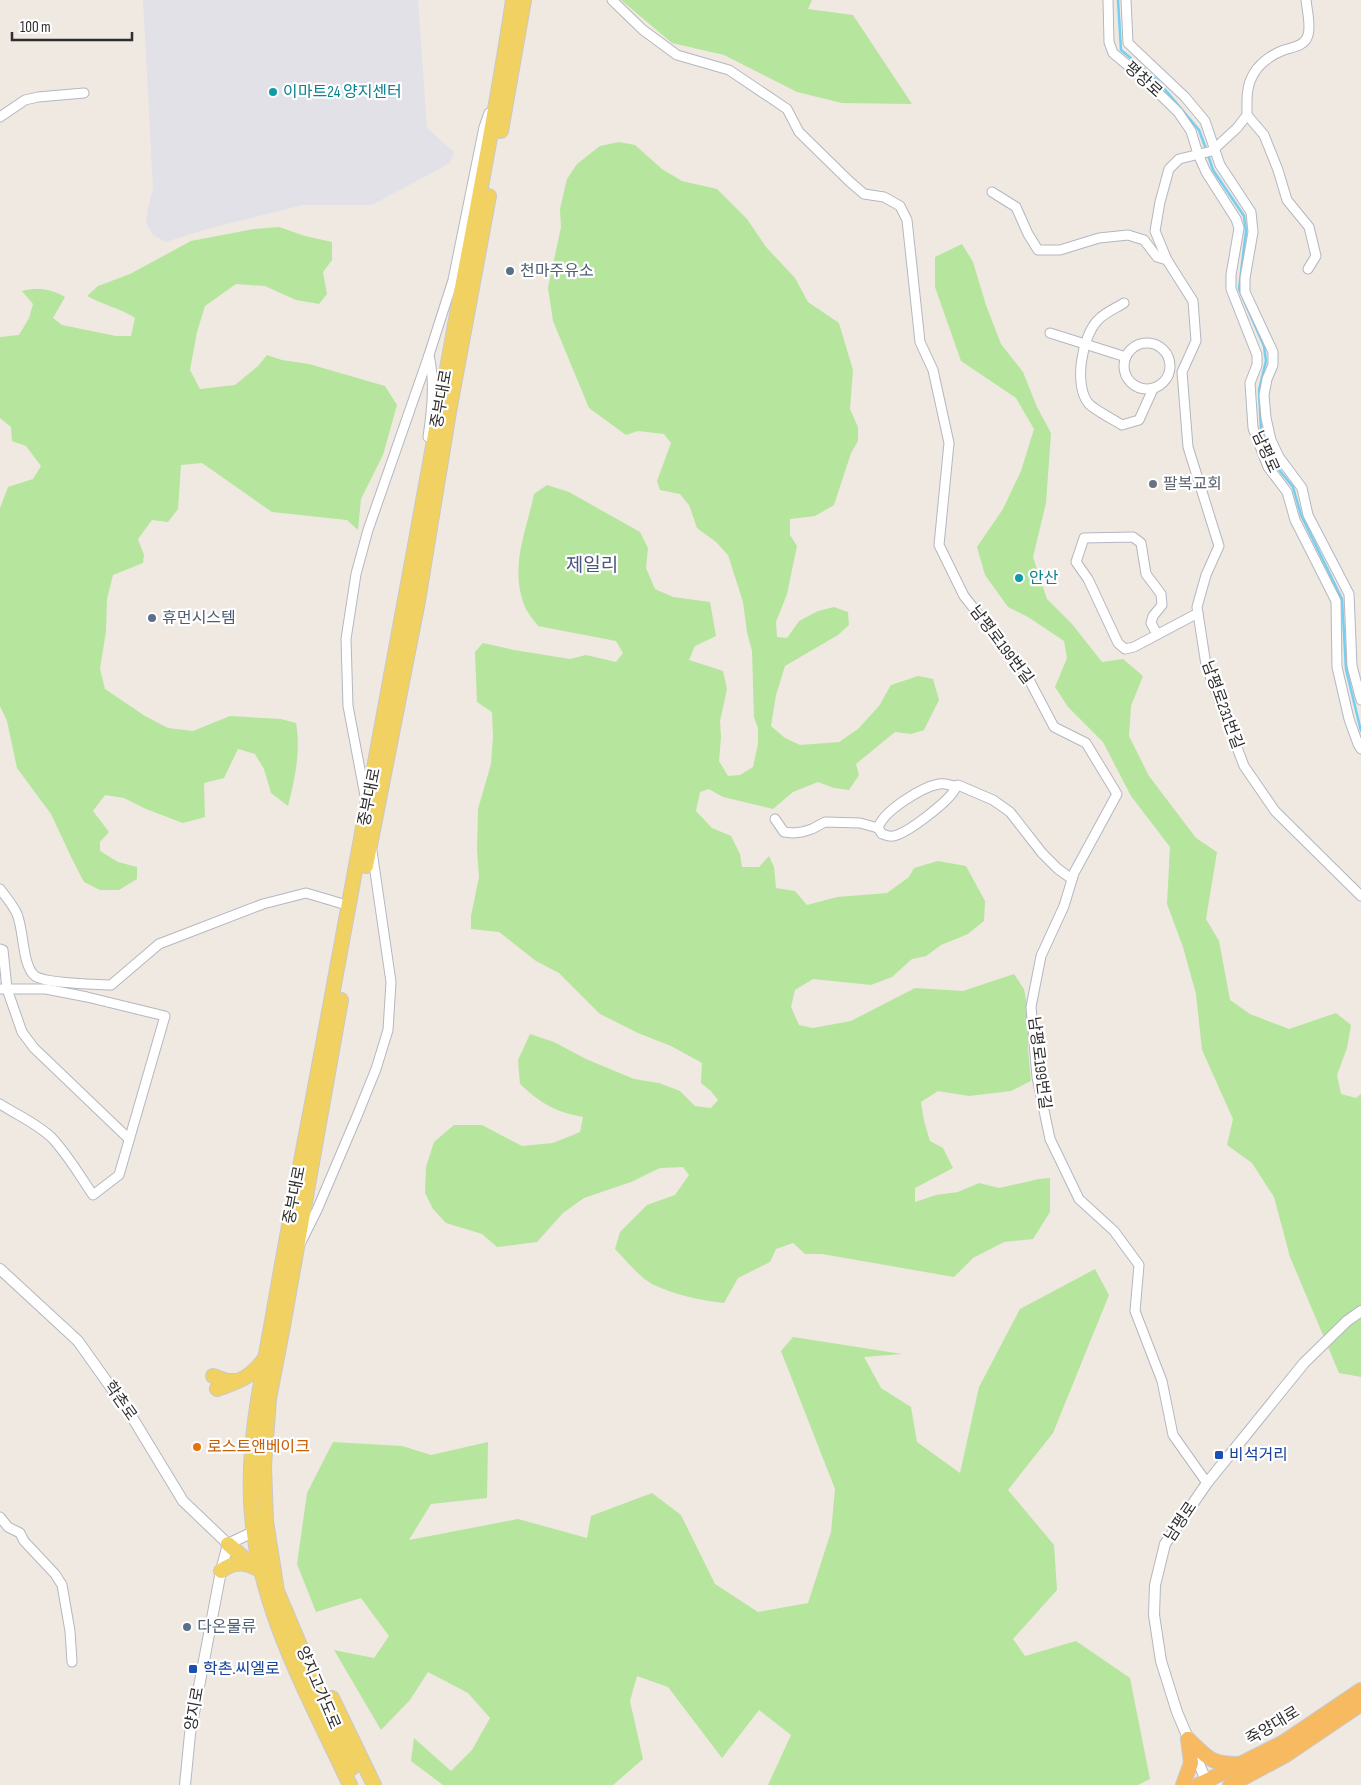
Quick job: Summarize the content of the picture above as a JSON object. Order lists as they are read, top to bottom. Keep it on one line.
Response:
{"streets":{"highway":["죽양대로"],"main road":["중부대로","양지고가도로"],"street":["평창로","남평로","남평로199번길","남평로231번길","학촌로","양지로"]},"crossings":[["평창로","남평로"],["평창로","남평로231번길"],["중부대로","양지고가도로"],["남평로","남평로199번길"],["남평로","남평로231번길"],["남평로","죽양대로"],["학촌로","양지로"]],"districts":["제일리"],"places":{"other":["이마트24 양지센터","천마주유소","팔복교회","안산","휴먼시스템","로스트앤베이크","다온물류"],"transit":["비석거리","학촌.씨엘로"]},"scale_bar":"100 m"}
